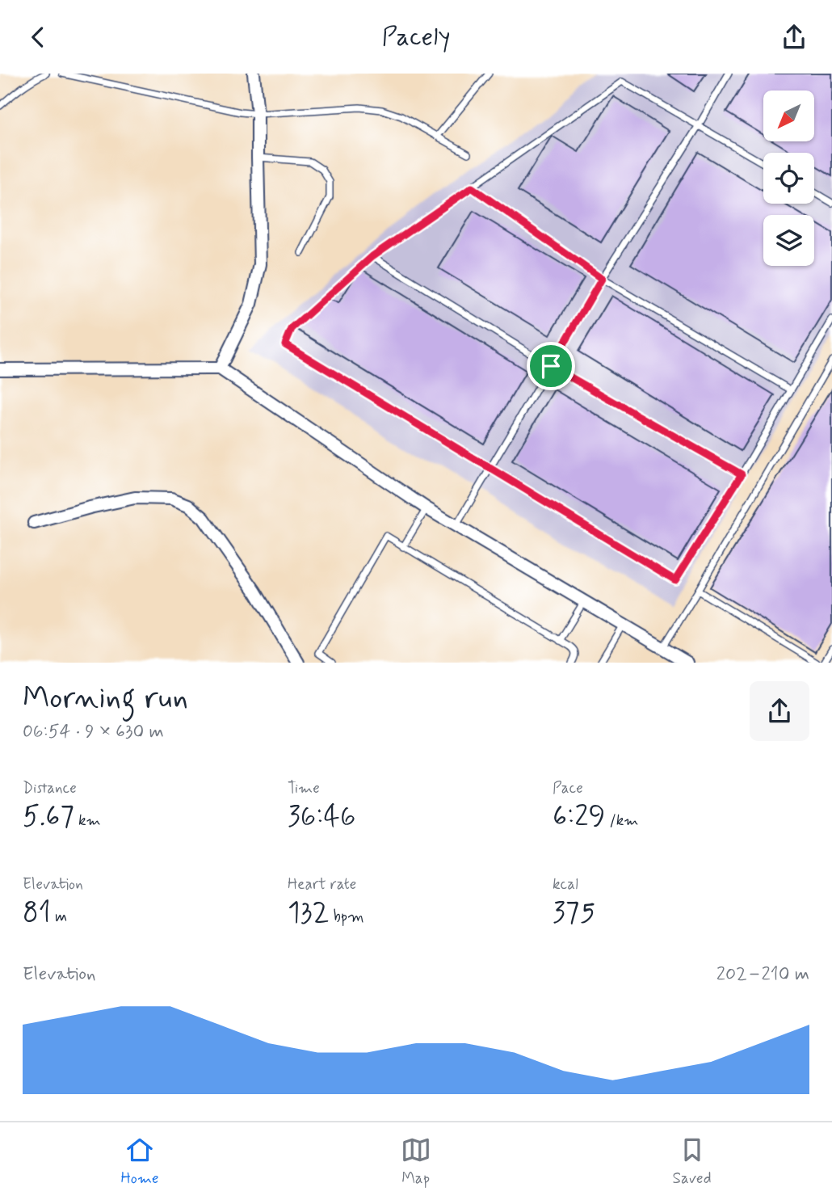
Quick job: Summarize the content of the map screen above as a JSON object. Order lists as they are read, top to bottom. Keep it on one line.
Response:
{"north":"bottom left","page":{"header":"Pacely","heading":["Morning run","06:54 · 9 × 630 m"],"stats":[["Distance","5.67 km"],["Time","36:46"],["Pace","6:29 /km"],["Elevation","81 m"],["Heart rate","132 bpm"],["kcal","375"]],"chart":["Elevation","202–210 m"],"tabs":["Home","Map","Saved"]}}
